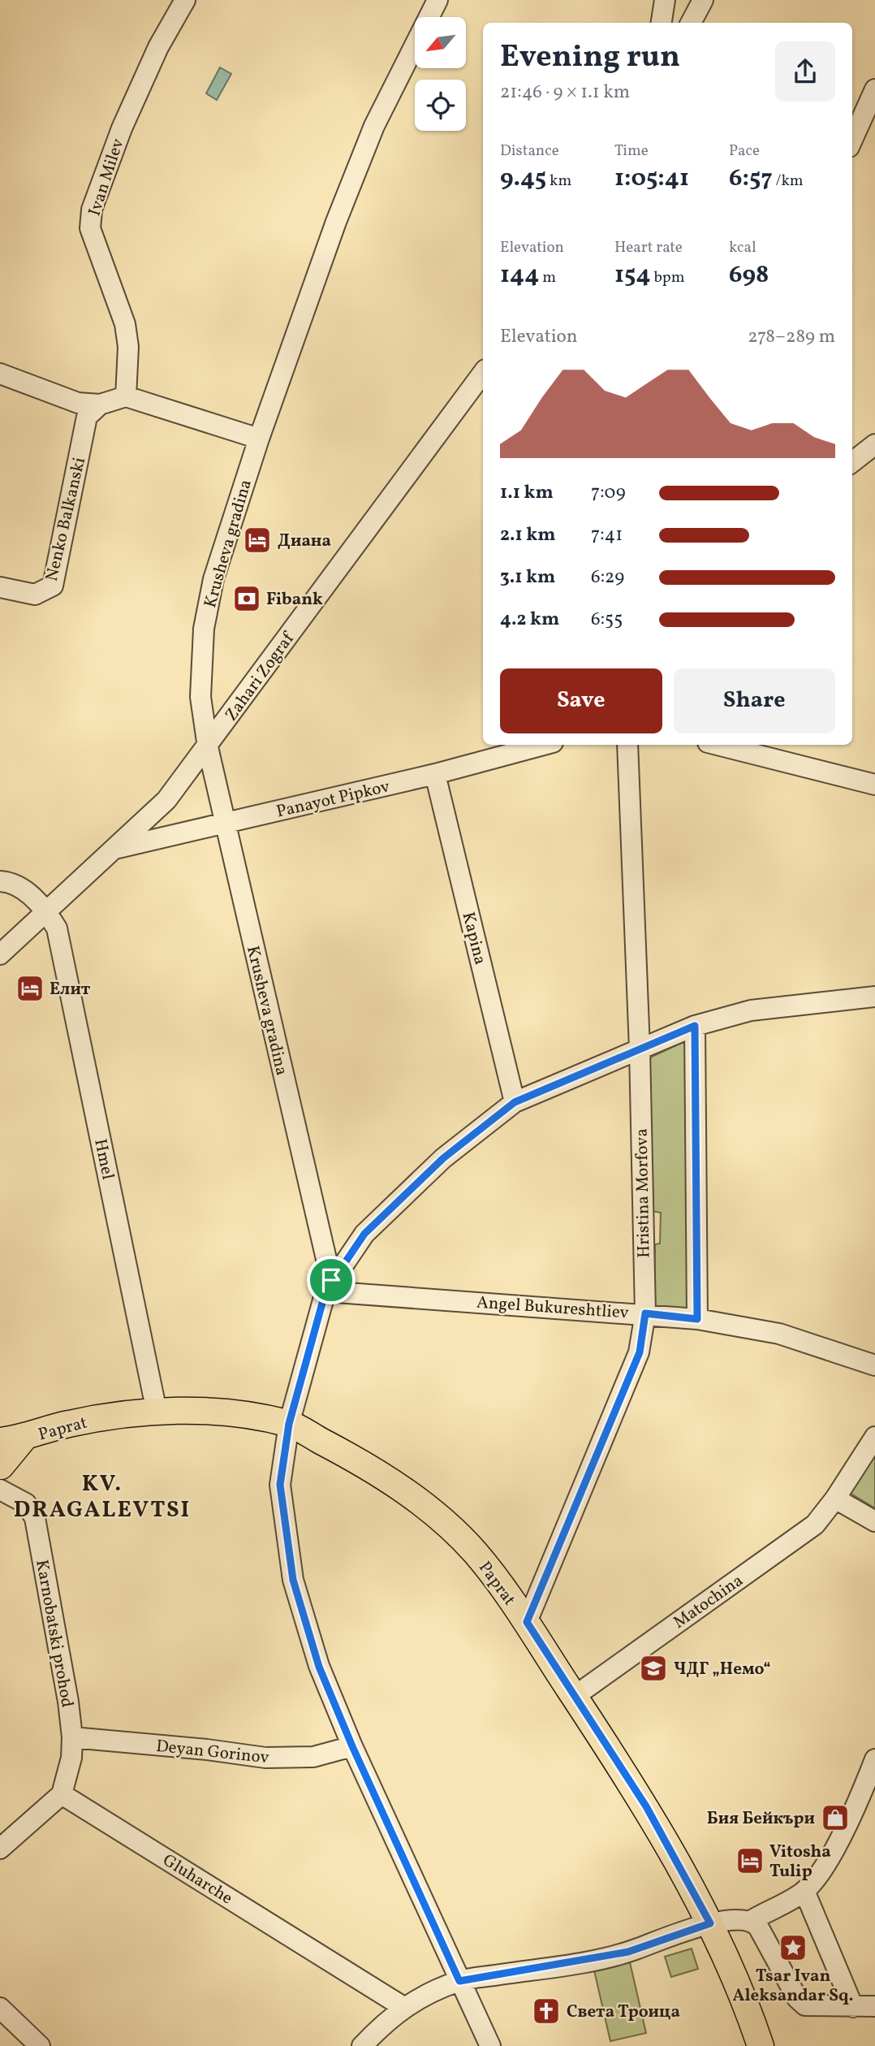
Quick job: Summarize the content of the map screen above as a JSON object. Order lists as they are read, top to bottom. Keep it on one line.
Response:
{"streets":{"main road":["Paprat"],"street":["Ivan Milev","Nenko Balkanski","Krusheva gradina","Zahari Zograf","Panayot Pipkov","Kapina","Hmel","Hristina Morfova","Angel Bukureshtliev","Matochina","Karnobatski prohod","Deyan Gorinov","Gluharche"]},"crossings":[["Krusheva gradina","Zahari Zograf"],["Krusheva gradina","Panayot Pipkov"],["Krusheva gradina","Angel Bukureshtliev"],["Zahari Zograf","Panayot Pipkov"],["Zahari Zograf","Hmel"],["Panayot Pipkov","Kapina"],["Hmel","Paprat"],["Hristina Morfova","Angel Bukureshtliev"],["Hristina Morfova","Paprat"],["Paprat","Matochina"],["Karnobatski prohod","Deyan Gorinov"],["Karnobatski prohod","Gluharche"]],"districts":["KV. DRAGALEVTSI"],"places":{"hotel":["Диана","Елит","Vitosha Tulip"],"bank":["Fibank"],"school or university":["ЧДГ „Немо“"],"shop":["Бия Бейкъри"],"place":["Tsar Ivan Aleksandar Sq."],"church":["Света Троица"]},"north":"bottom left","page":{"heading":["Evening run","21:46 · 9 × 1.1 km"],"stats":[["Distance","9.45 km"],["Time","1:05:41"],["Pace","6:57 /km"],["Elevation","144 m"],["Heart rate","154 bpm"],["kcal","698"]],"chart":["Elevation","278–289 m"],"list":[{"name":"1.1 km","note":"7:09"},{"name":"2.1 km","note":"7:41"},{"name":"3.1 km","note":"6:29"},{"name":"4.2 km","note":"6:55"}],"buttons":["Save","Share"]}}
